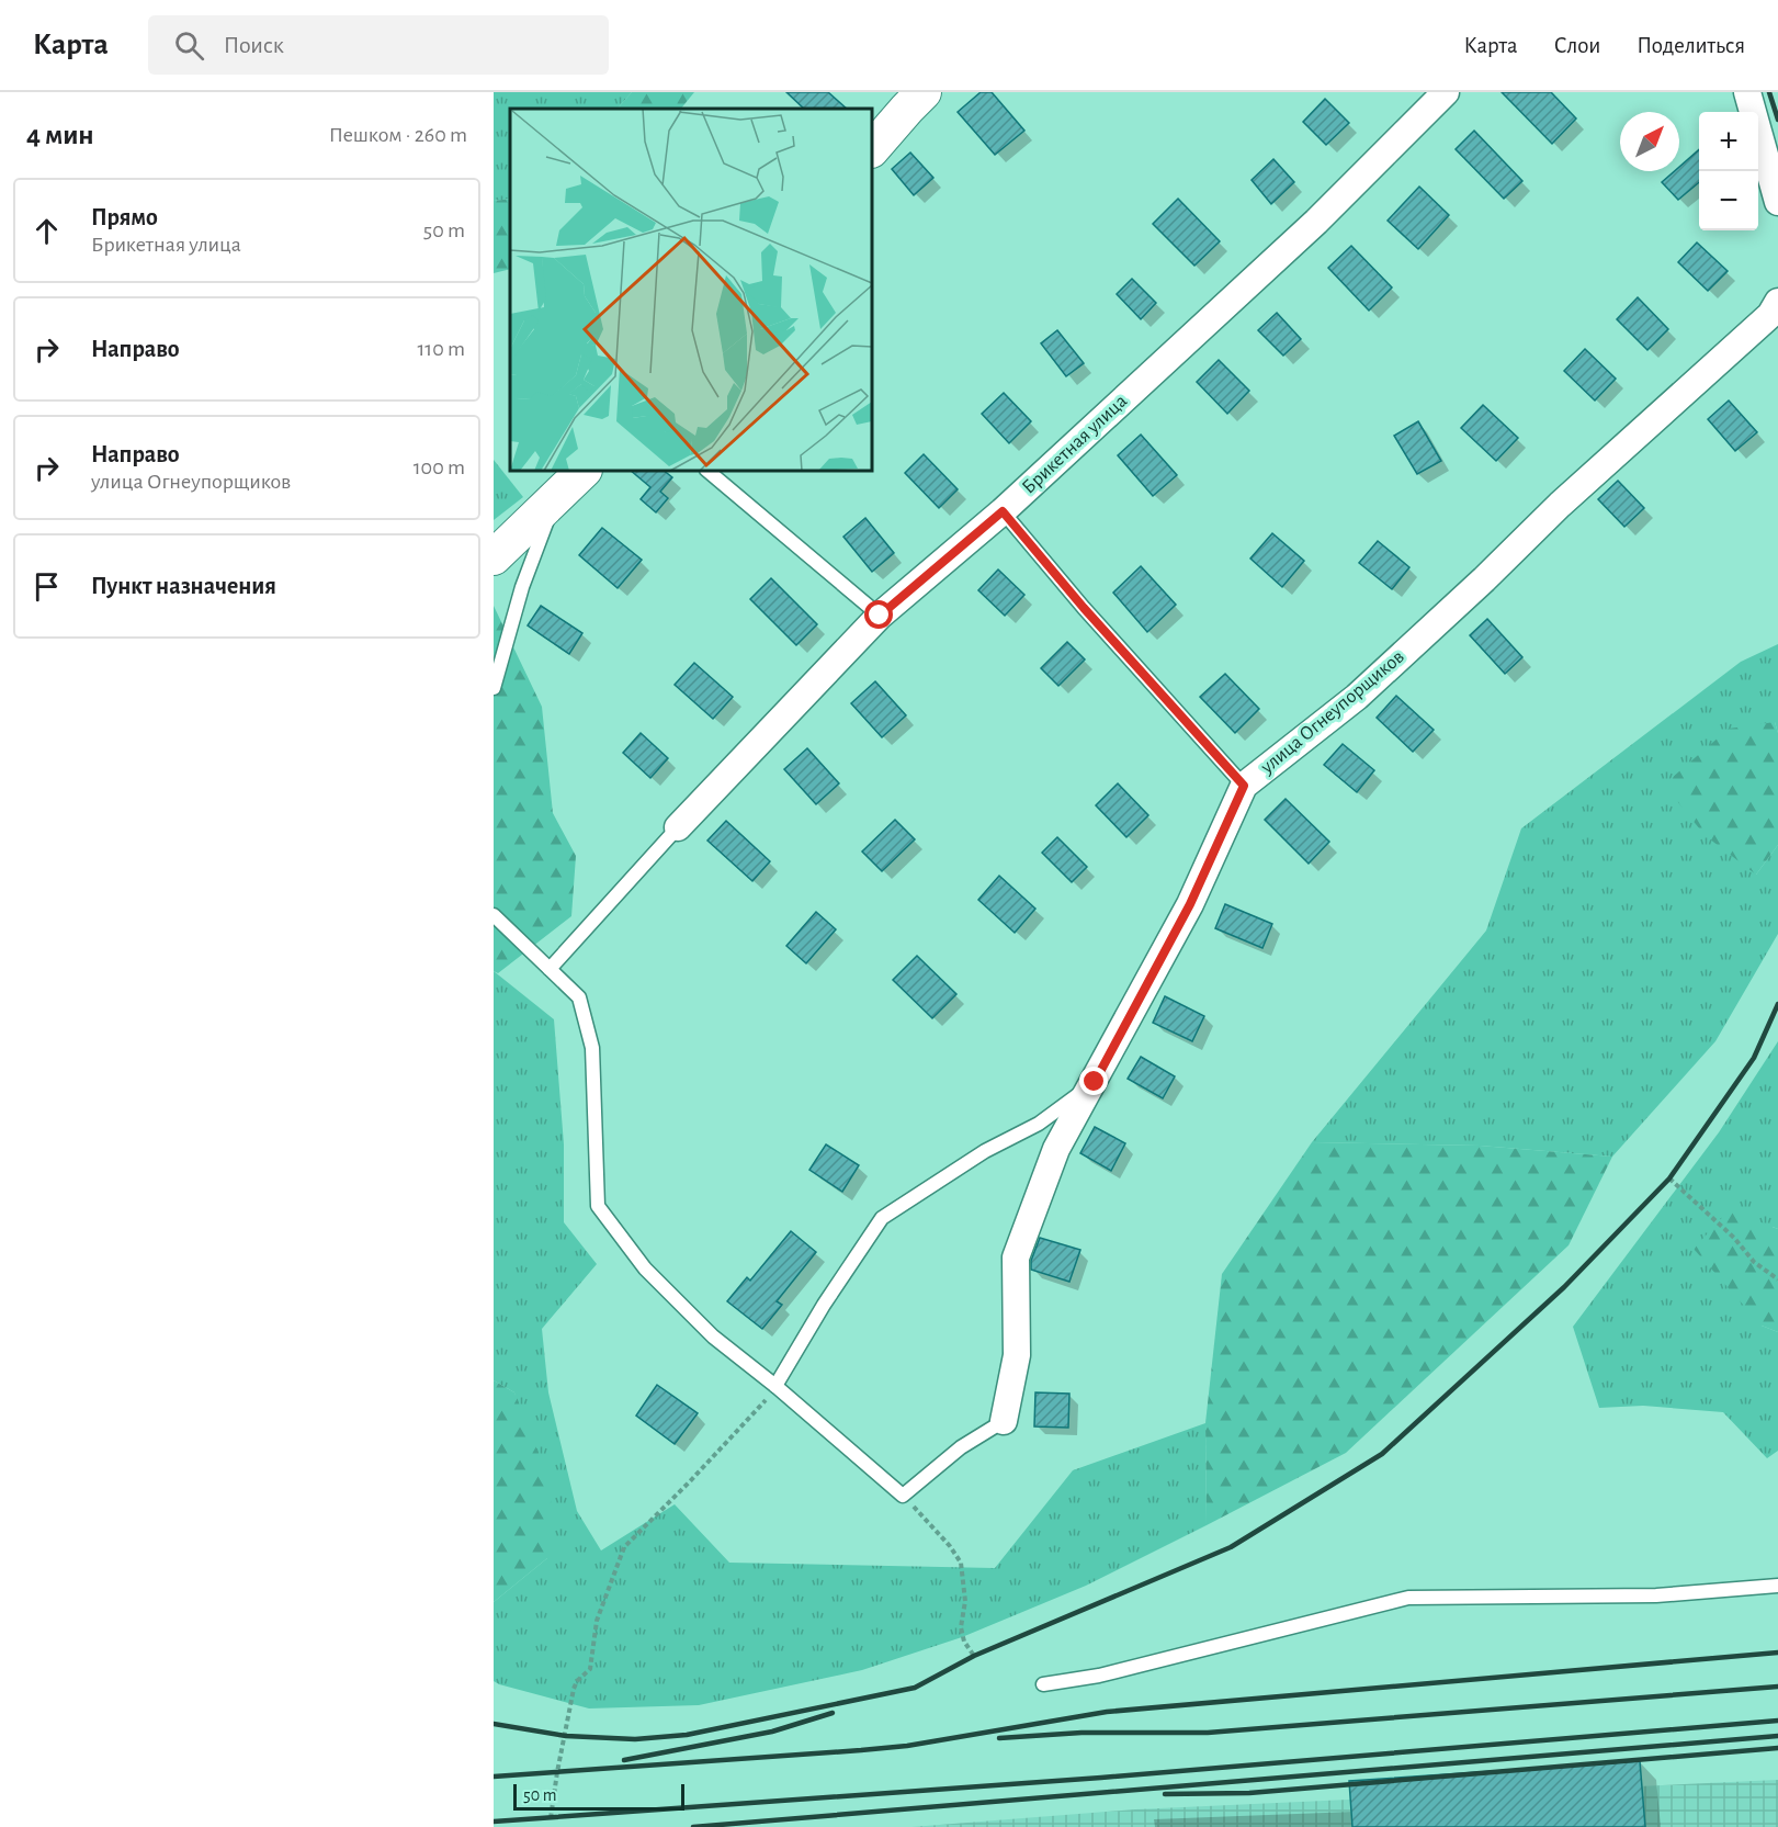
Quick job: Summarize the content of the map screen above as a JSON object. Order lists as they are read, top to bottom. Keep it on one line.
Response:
{"streets":{"street":["Брикетная улица","улица Огнеупорщиков"]},"scale_bar":"50 m","north":"top right","page":{"header":"Карта","search":"Поиск","nav":["Карта","Слои","Поделиться"],"heading":["4 мин","Пешком · 260 m"],"map_buttons":["+","−"],"list":[["Прямо","Брикетная улица","50 m"],["Направо","110 m"],["Направо","улица Огнеупорщиков","100 m"],"Пункт назначения"],"scale":"50 m"}}
